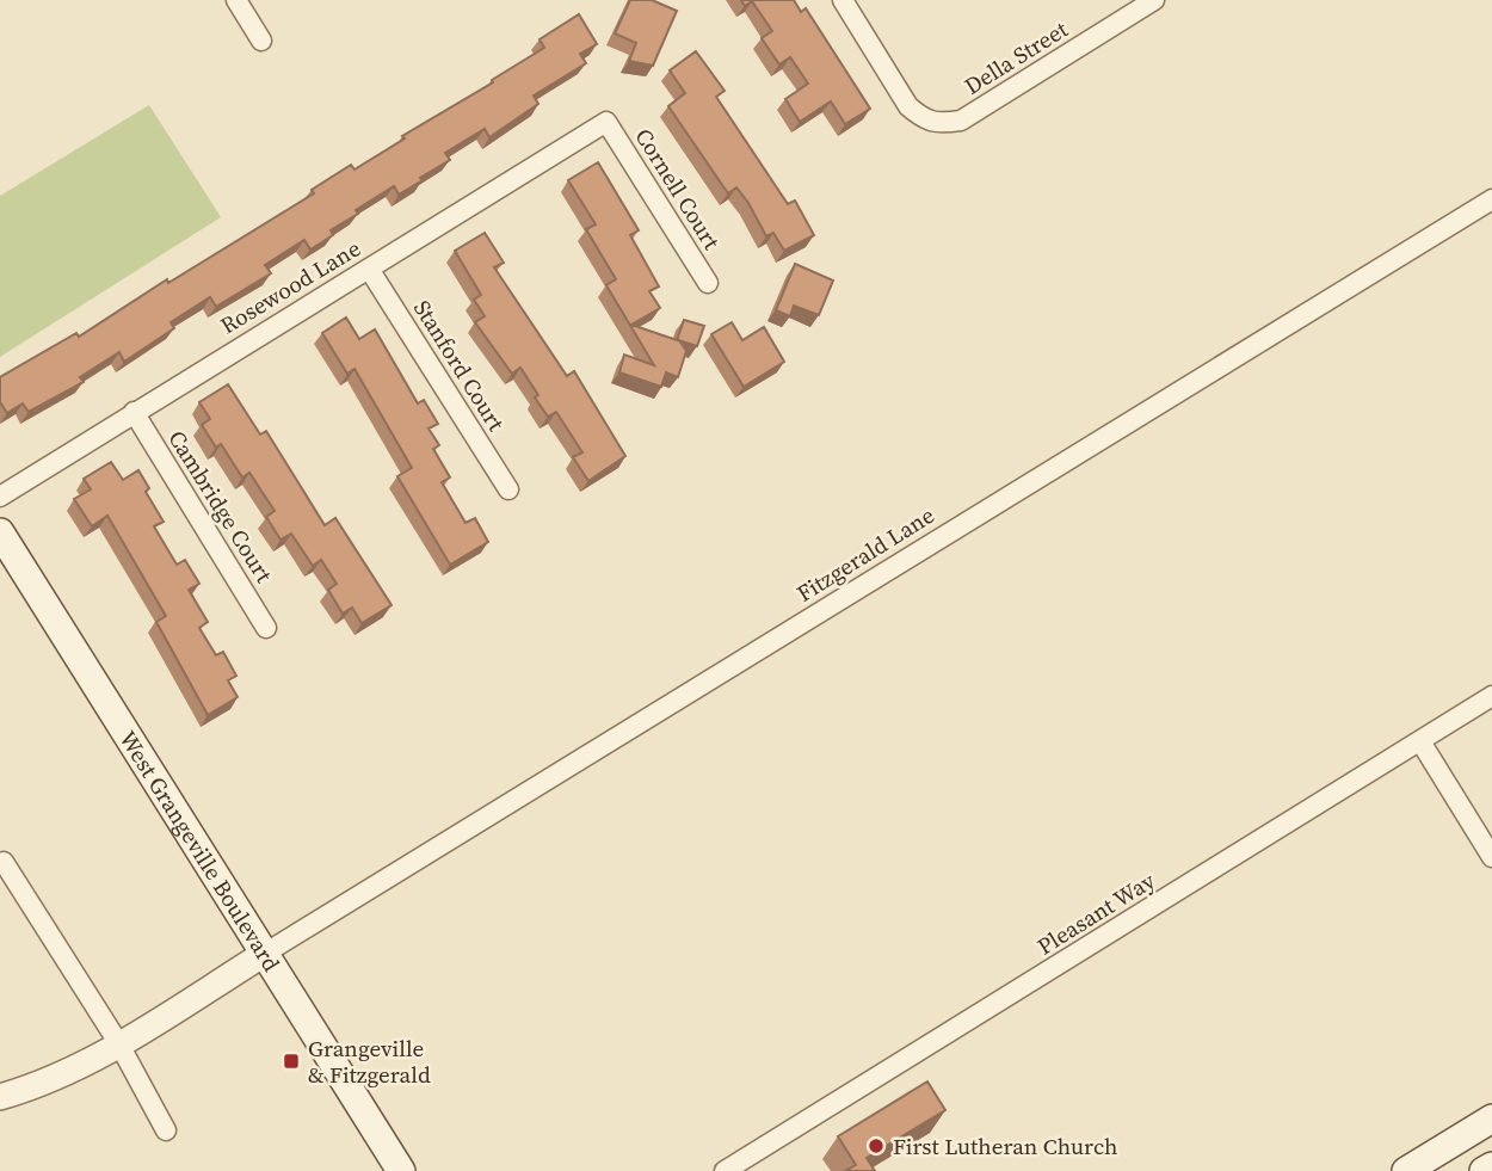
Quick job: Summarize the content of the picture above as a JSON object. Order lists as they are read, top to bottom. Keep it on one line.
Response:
{"streets":{"main road":["West Grangeville Boulevard"],"street":["Della Street","Cornell Court","Rosewood Lane","Stanford Court","Cambridge Court","Fitzgerald Lane","Pleasant Way"]},"crossings":[["Cornell Court","Rosewood Lane"],["Rosewood Lane","Stanford Court"],["Rosewood Lane","Cambridge Court"],["Fitzgerald Lane","West Grangeville Boulevard"]],"places":{"transit":["Grangeville & Fitzgerald"],"other":["First Lutheran Church"]}}
